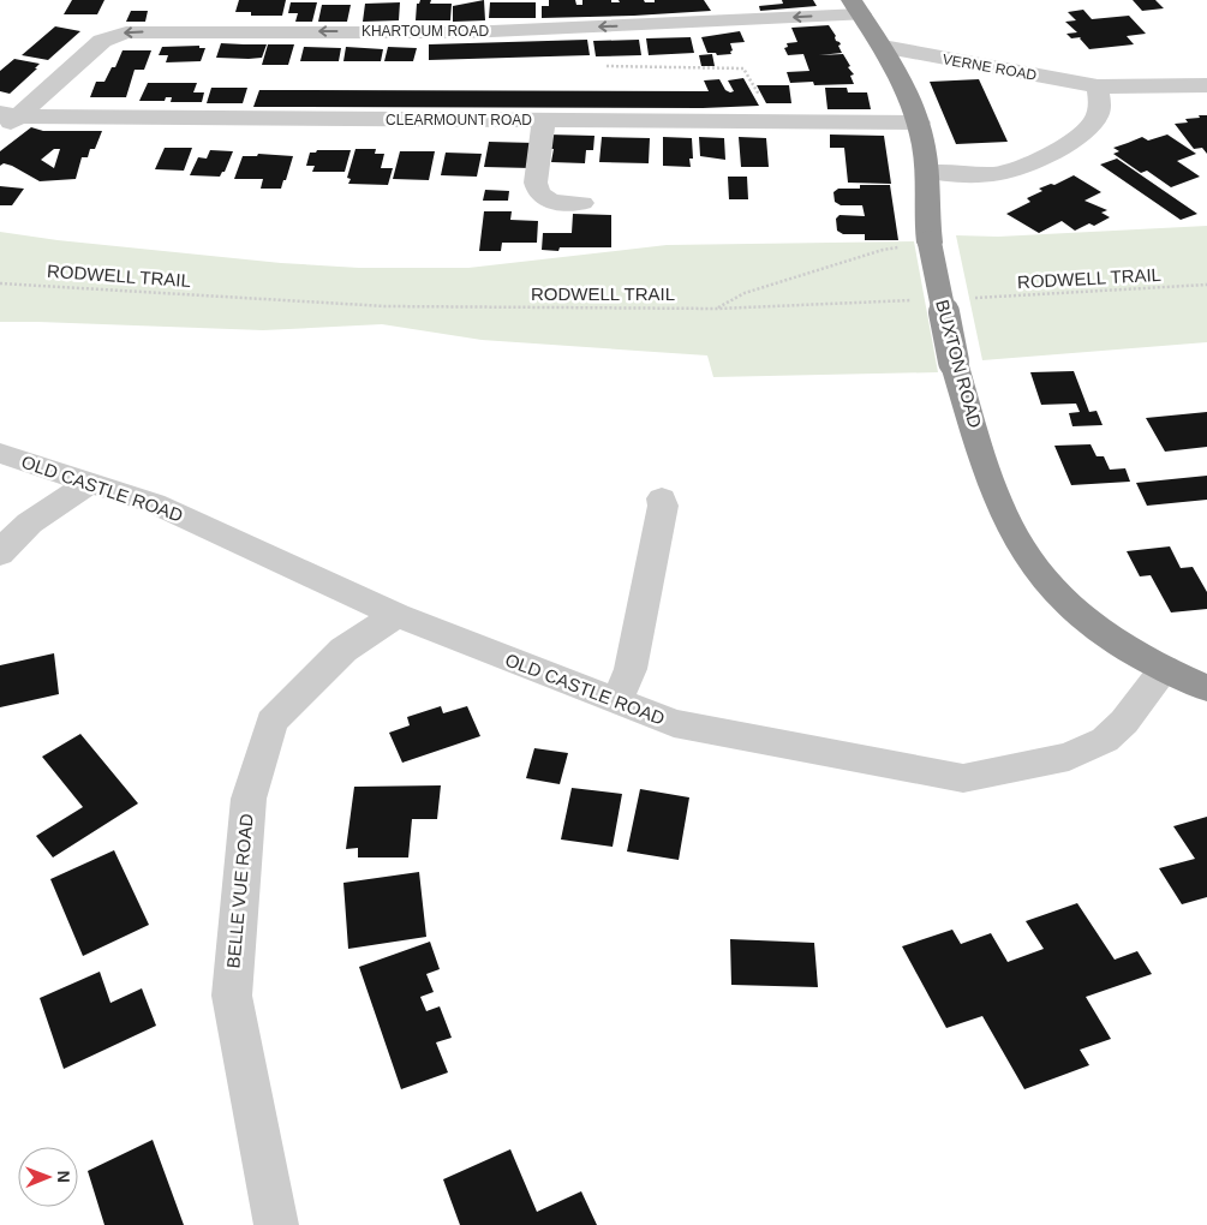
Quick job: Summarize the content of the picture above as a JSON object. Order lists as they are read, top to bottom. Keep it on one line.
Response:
{"streets":{"highway":["BUXTON ROAD"],"street":["KHARTOUM ROAD","VERNE ROAD","CLEARMOUNT ROAD","OLD CASTLE ROAD","BELLE VUE ROAD"],"path":["RODWELL TRAIL"]},"crossings":[["KHARTOUM ROAD","CLEARMOUNT ROAD"],["KHARTOUM ROAD","BUXTON ROAD"],["VERNE ROAD","BUXTON ROAD"],["CLEARMOUNT ROAD","BUXTON ROAD"],["BUXTON ROAD","OLD CASTLE ROAD"],["OLD CASTLE ROAD","BELLE VUE ROAD"]],"one_way":["KHARTOUM ROAD"],"north":"right"}
